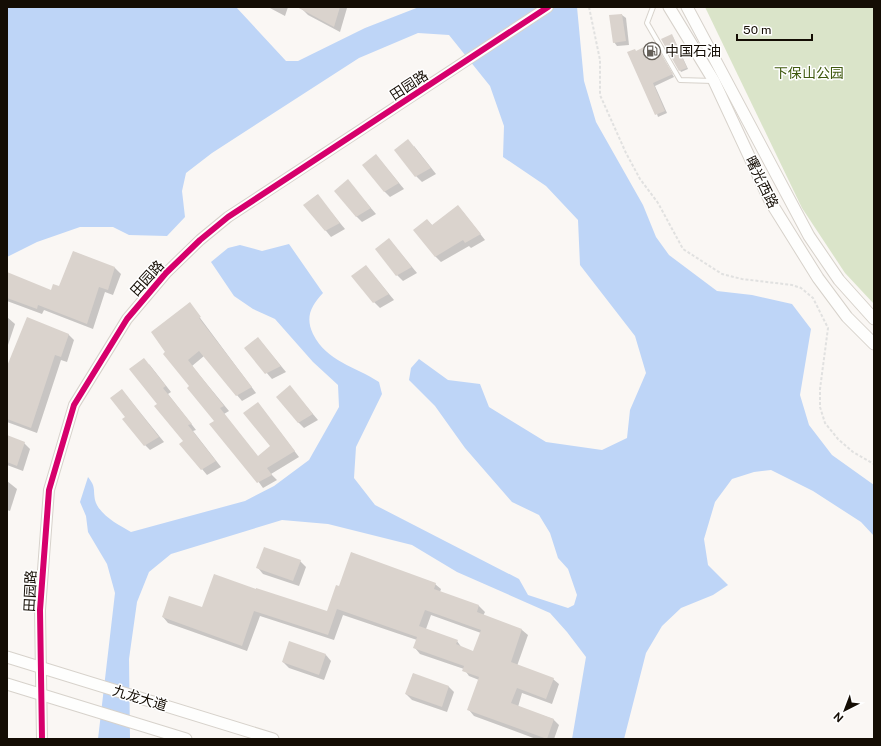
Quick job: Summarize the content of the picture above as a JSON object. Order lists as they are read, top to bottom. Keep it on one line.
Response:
{"streets":{"main road":["曙光西路","九龙大道"],"street":["田园路"]},"crossings":[["田园路","九龙大道"]],"parks":["下保山公园"],"places":{"fuel station":["中国石油"]},"scale_bar":"50 m","north":"bottom left"}
